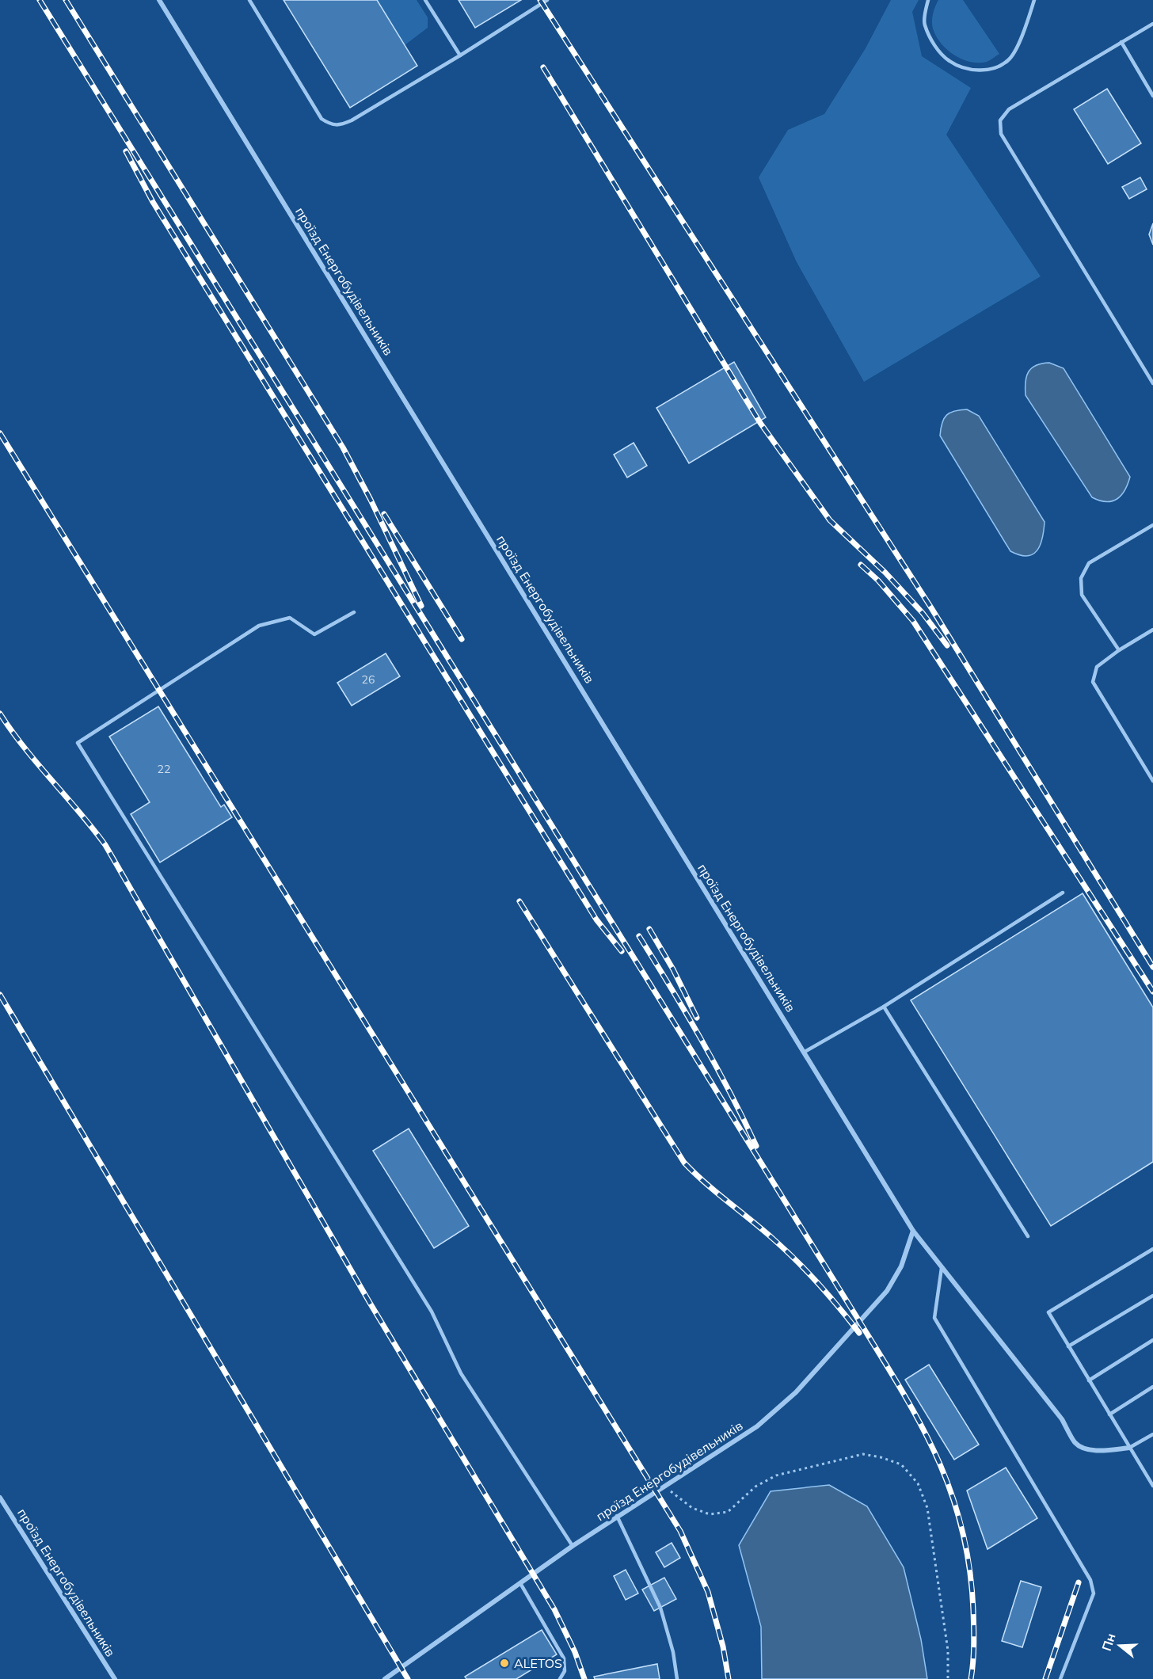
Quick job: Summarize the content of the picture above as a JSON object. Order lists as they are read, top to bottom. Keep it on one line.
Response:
{"streets":{"street":["проїзд Енергобудівельників"]},"places":["ALETOS"],"house_numbers":["26","22"],"north":"left"}
